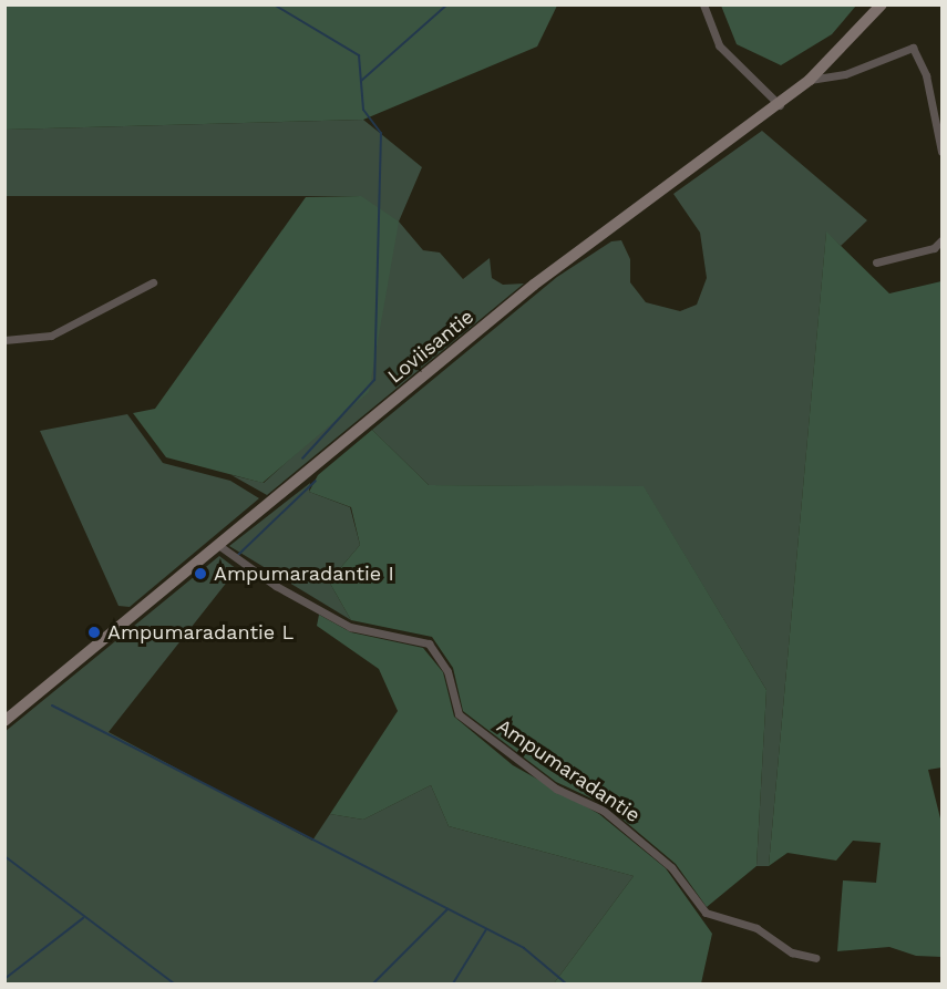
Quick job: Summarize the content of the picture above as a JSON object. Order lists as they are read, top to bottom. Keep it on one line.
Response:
{"streets":{"main road":["Loviisantie"],"street":["Ampumaradantie"]},"crossings":[["Loviisantie","Ampumaradantie"]],"places":["Ampumaradantie I","Ampumaradantie L"]}
